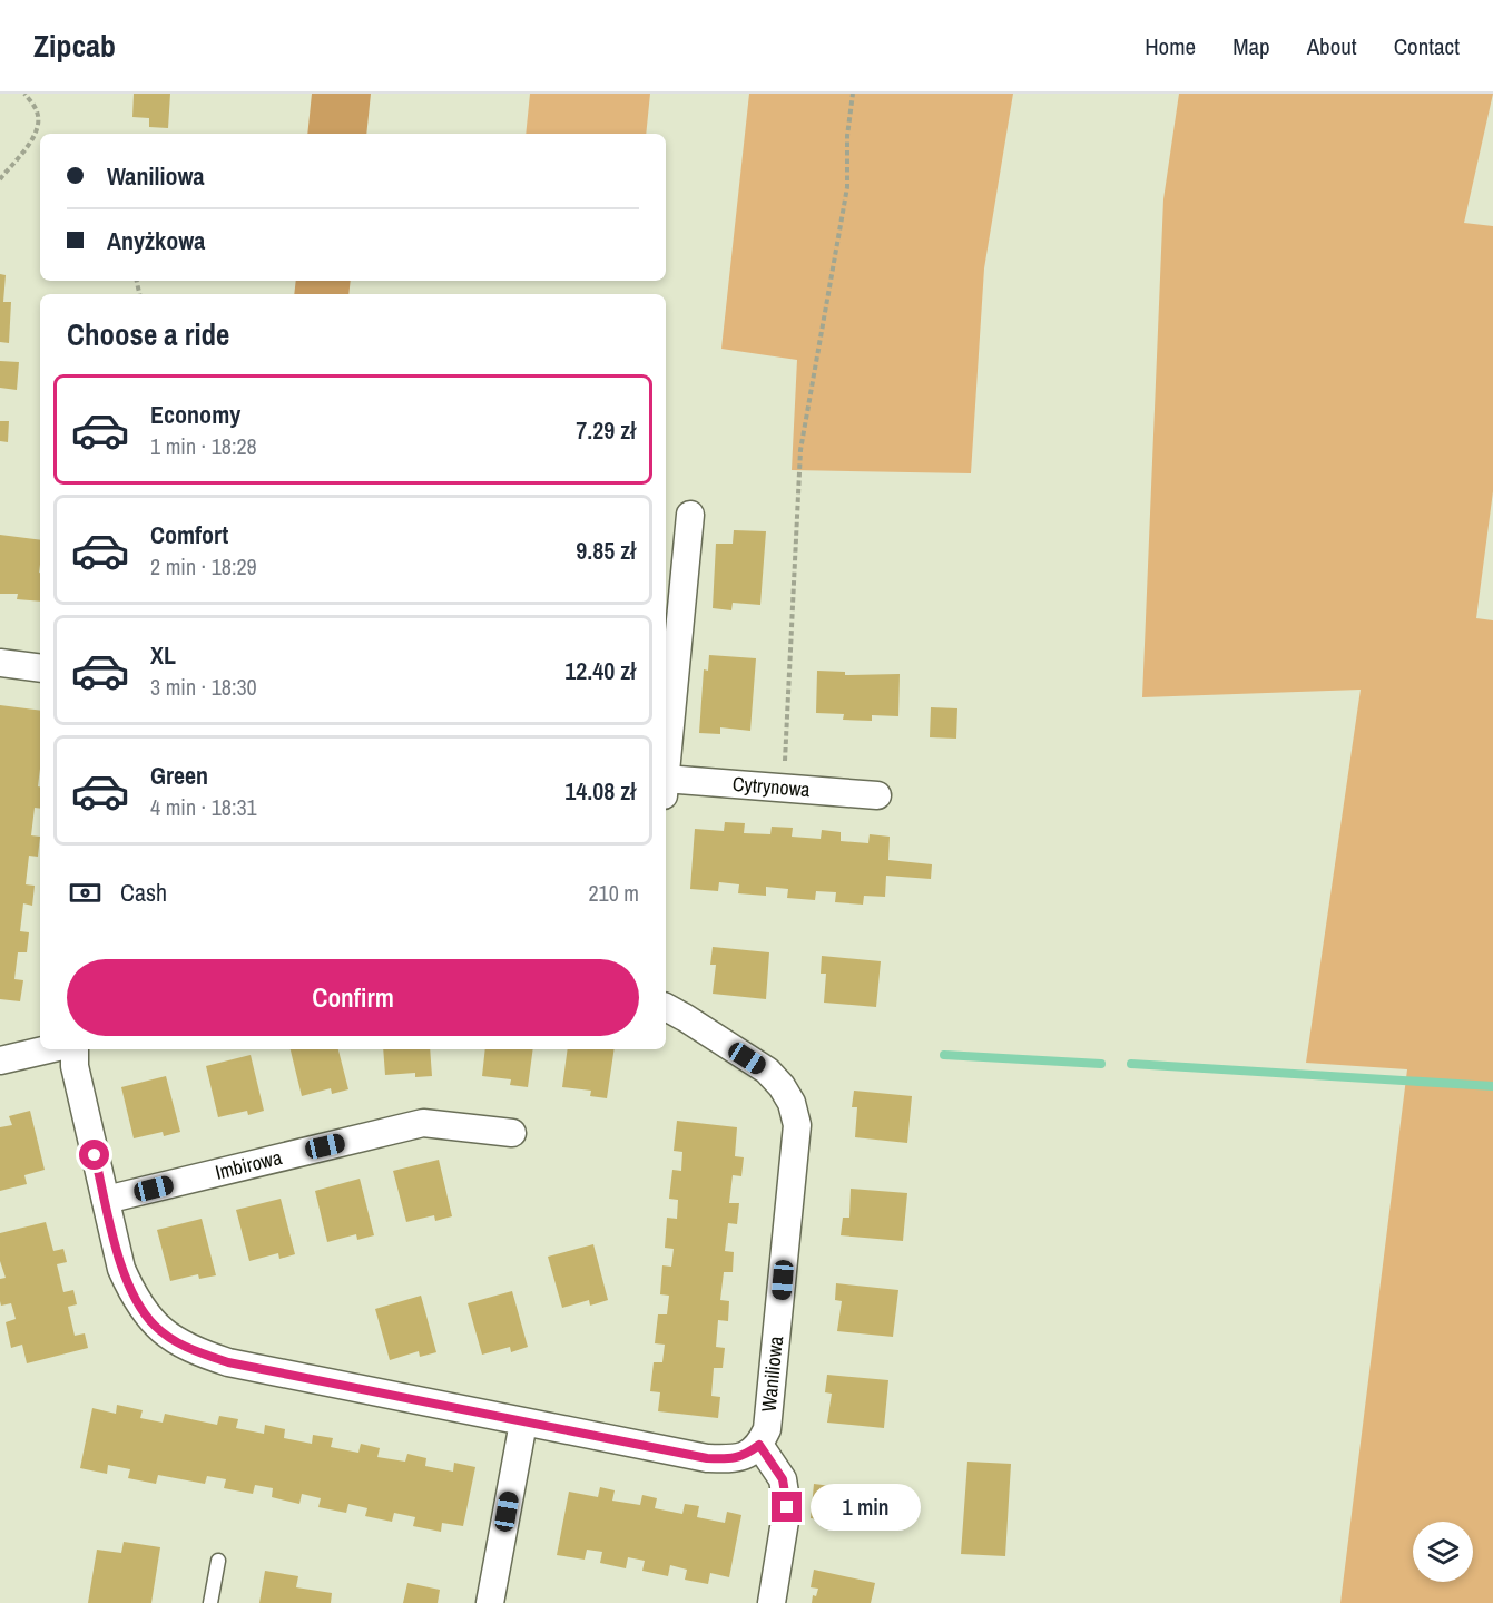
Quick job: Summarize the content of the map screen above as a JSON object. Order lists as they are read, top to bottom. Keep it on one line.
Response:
{"streets":{"street":["Cytrynowa","Imbirowa","Waniliowa"]},"page":{"header":"Zipcab","nav":["Home","Map","About","Contact"],"banner":["Waniliowa","Anyżkowa"],"heading":"Choose a ride","list":[{"name":"Economy","note":"1 min · 18:28","value":"7.29 zł"},{"name":"Comfort","note":"2 min · 18:29","value":"9.85 zł"},{"name":"XL","note":"3 min · 18:30","value":"12.40 zł"},{"name":"Green","note":"4 min · 18:31","value":"14.08 zł"}],"pay":["Cash","210 m"],"buttons":"Confirm","bubble":"1 min"}}
